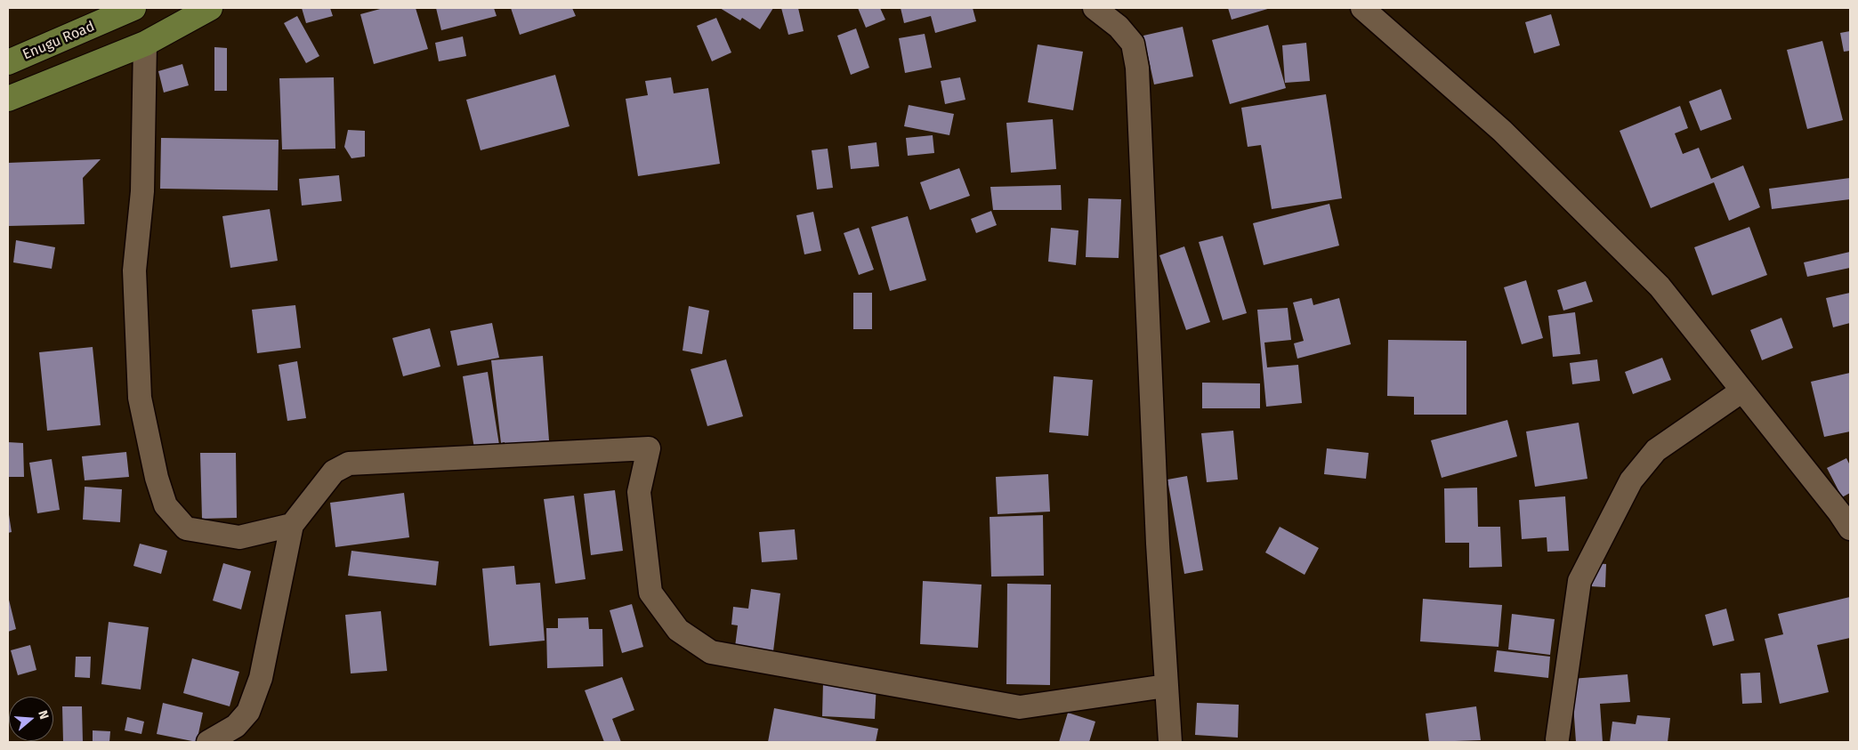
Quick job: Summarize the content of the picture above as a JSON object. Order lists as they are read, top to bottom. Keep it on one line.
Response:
{"streets":{"main road":["Enugu Road"]},"north":"right"}
